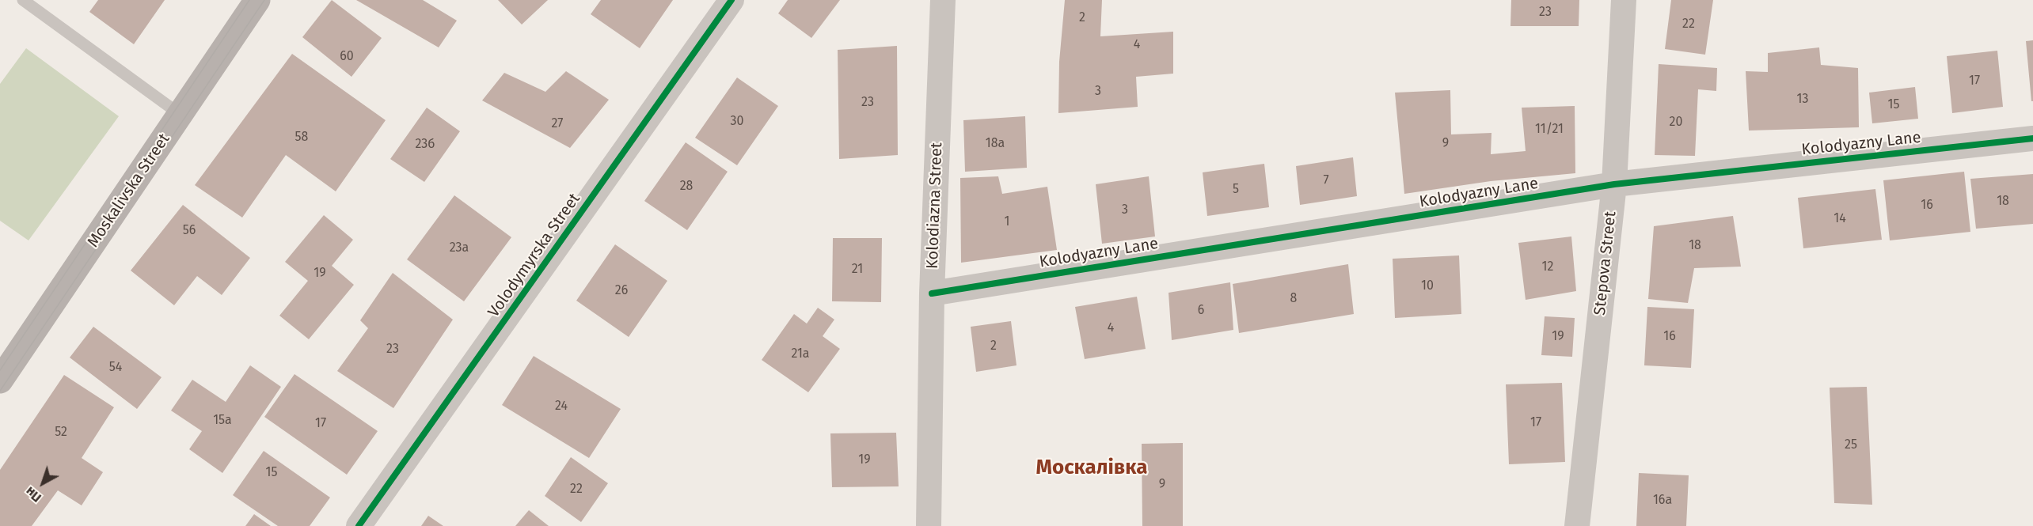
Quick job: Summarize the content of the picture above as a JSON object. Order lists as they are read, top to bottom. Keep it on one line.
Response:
{"streets":{"main road":["Moskalivska Street"],"street":["Kolodyazny Lane","Kolodiazna Street","Volodymyrska Street","Stepova Street"]},"crossings":[["Kolodyazny Lane","Kolodiazna Street"],["Kolodyazny Lane","Stepova Street"]],"districts":["Москалівка"],"house_numbers":["23","2","22","4","60","17","3","13","23","15","30","20","27","11/21","58","18а","9","23б","7","28","5","18","16","3","14","1","56","18","23а","12","21","19","10","26","8","6","4","19","16","2","23","21а","54","24","15а","17","17","52","25","19","15","9","22","16а"],"north":"bottom left"}
